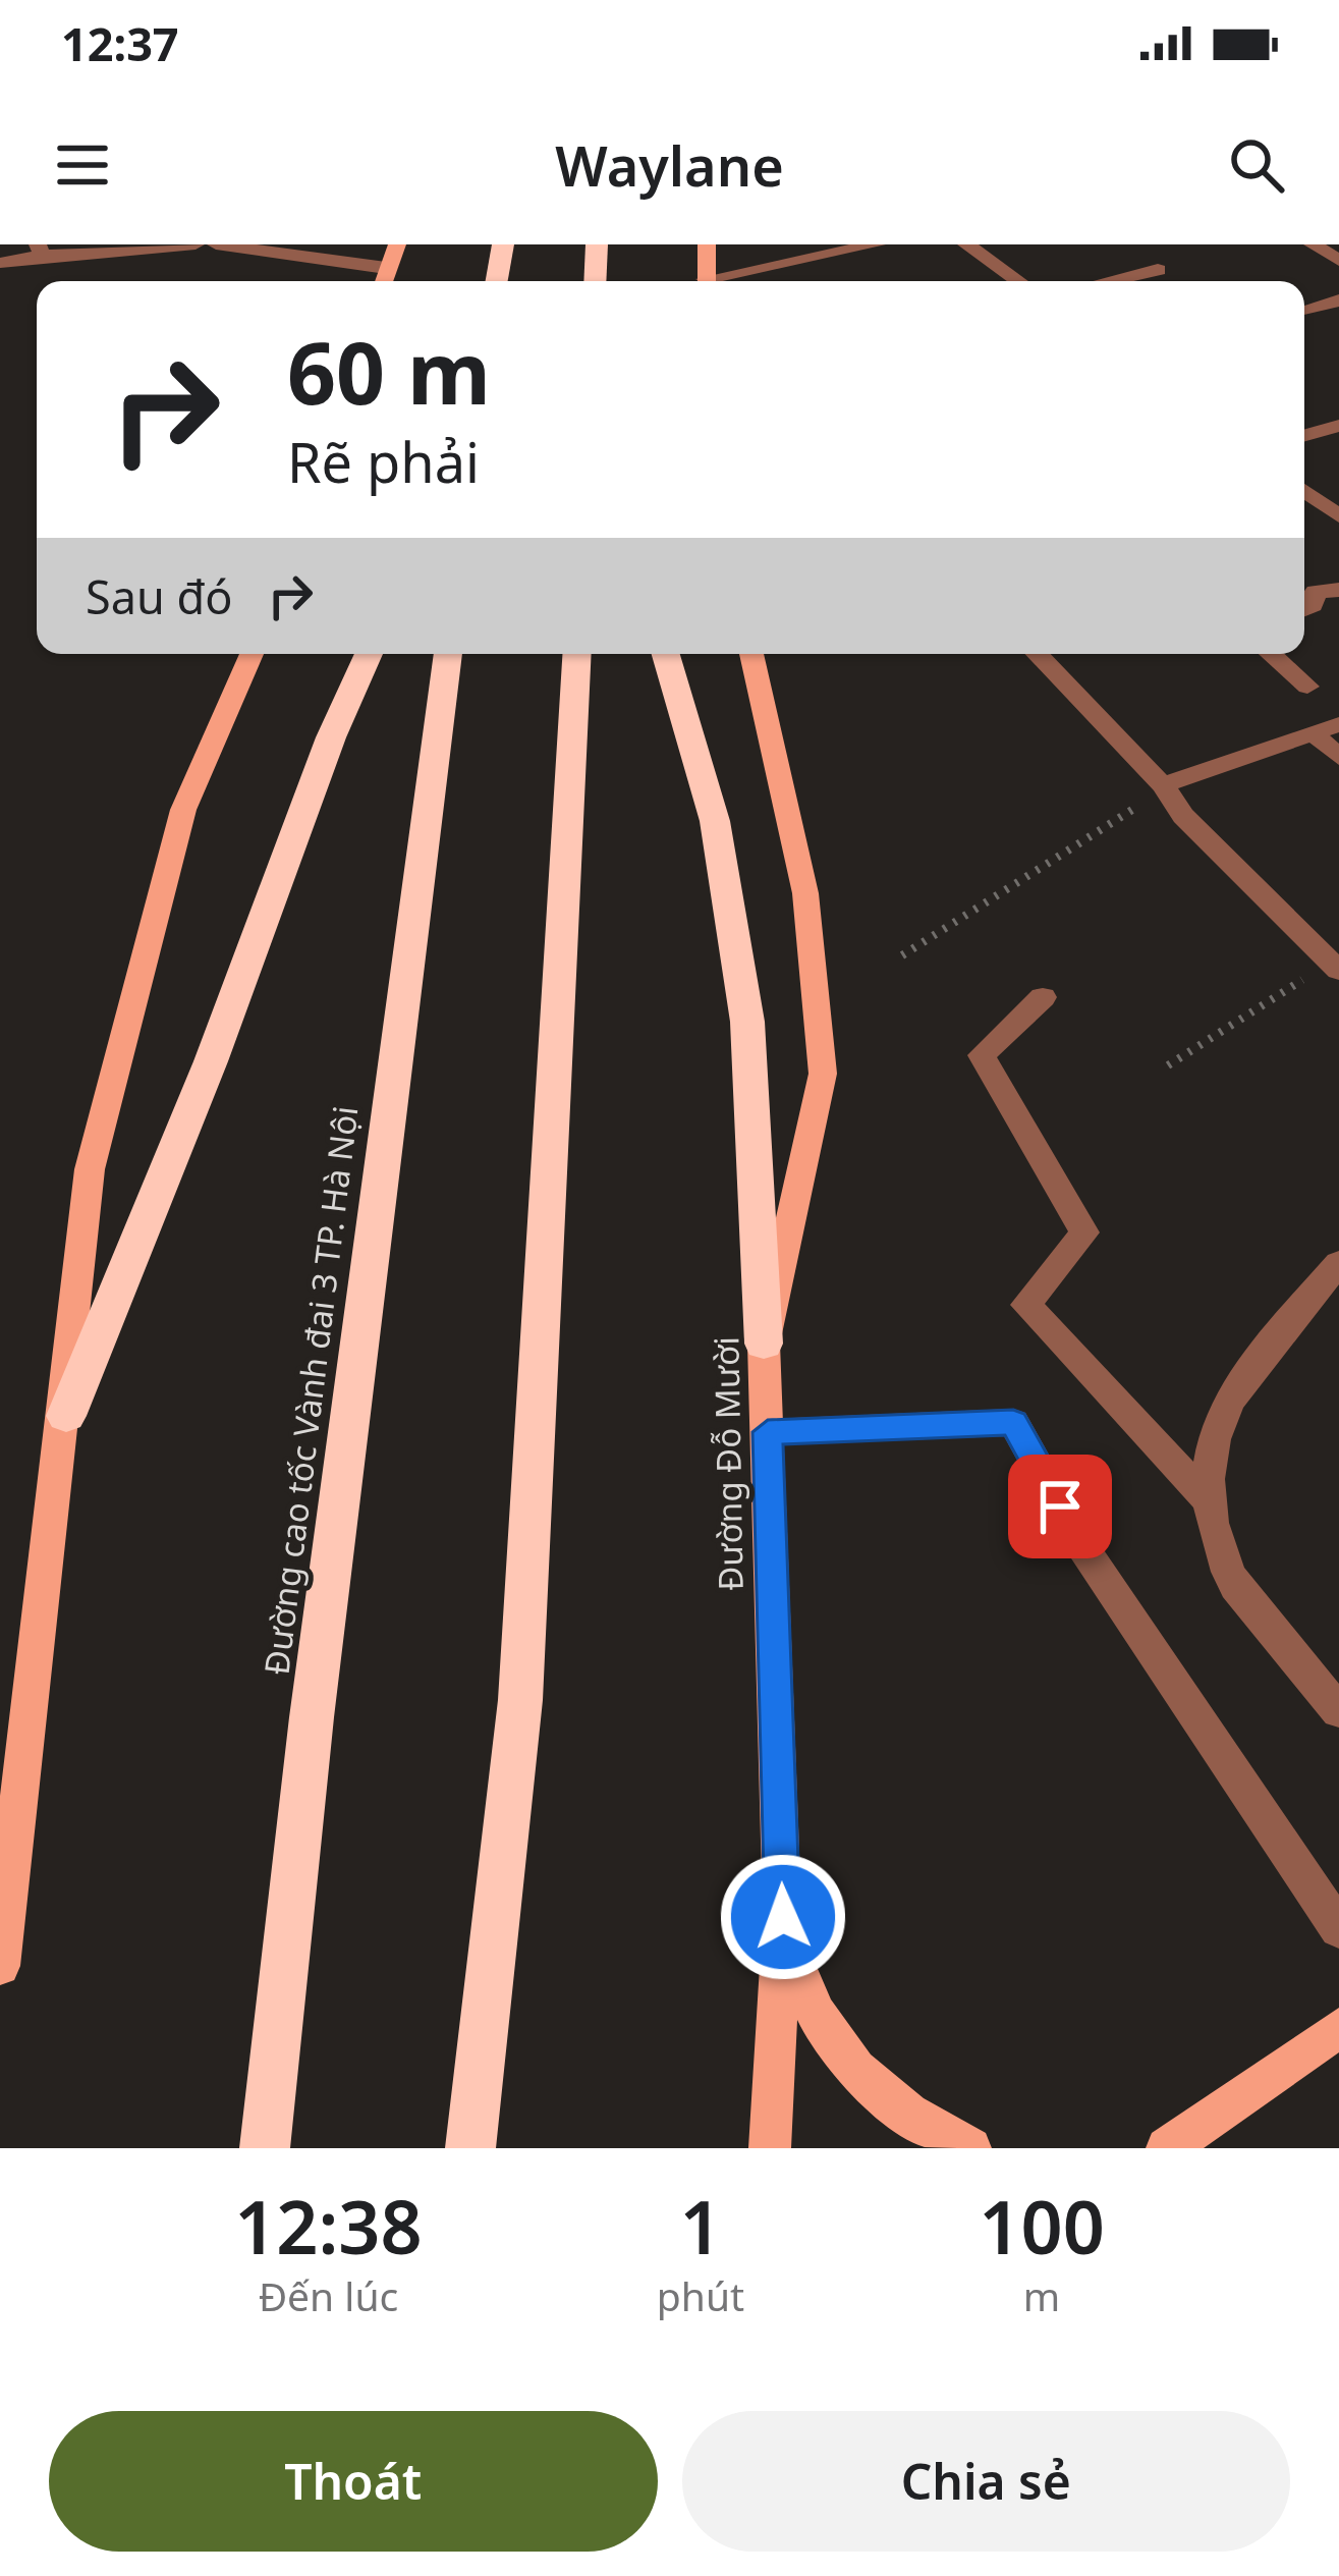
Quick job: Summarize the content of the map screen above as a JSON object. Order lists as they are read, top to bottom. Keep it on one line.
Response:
{"streets":{"highway":["Đường cao tốc Vành đai 3 TP. Hà Nội"],"main road":["Đường Đỗ Mười"]},"page":{"status":"12:37","header":"Waylane","turn":["60 m","Rẽ phải"],"then":"Sau đó","eta":["12:38","Đến lúc","1","phút","100","m"],"buttons":["Thoát","Chia sẻ"]}}
